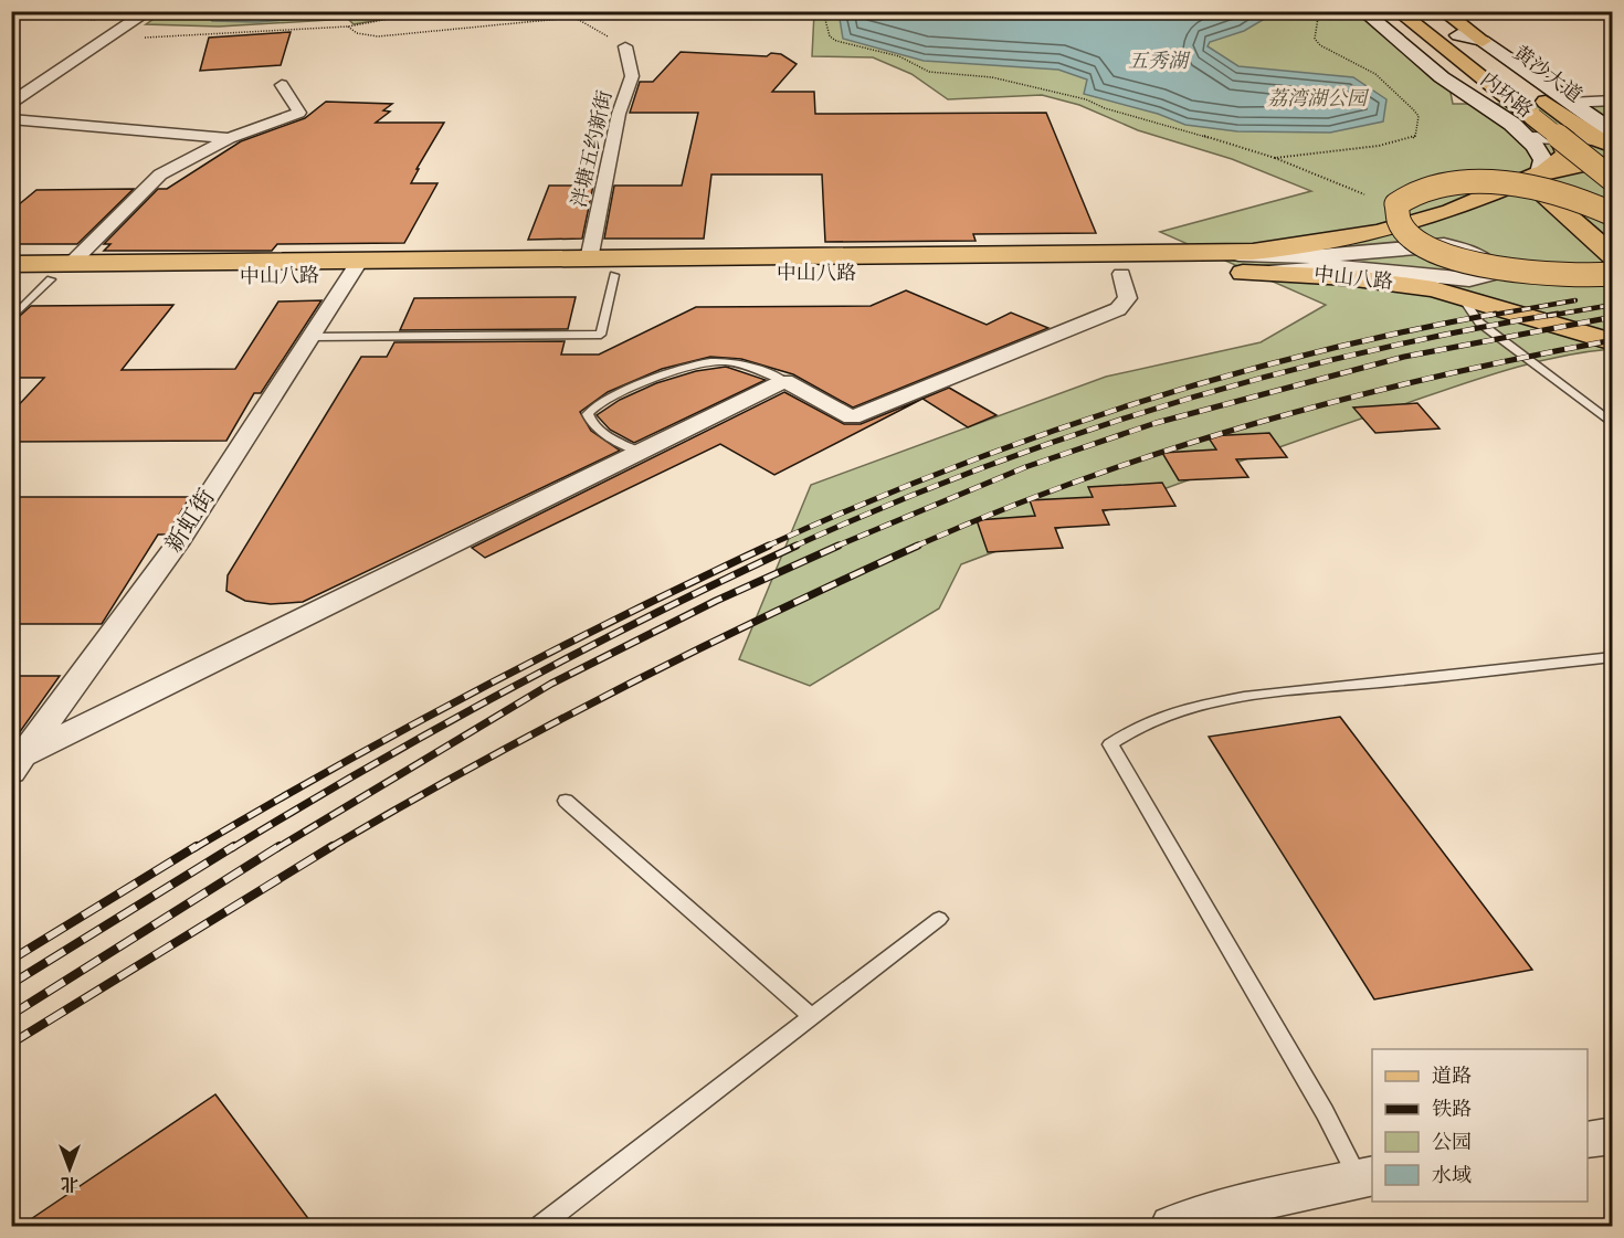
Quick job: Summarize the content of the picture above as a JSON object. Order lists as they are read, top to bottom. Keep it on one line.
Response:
{"streets":{"main road":["黄沙大道","内环路","中山八路"],"street":["泮塘五约新街","新虹街"]},"crossings":[["黄沙大道","内环路"],["黄沙大道","中山八路"],["泮塘五约新街","中山八路"],["中山八路","新虹街"]],"water":["五秀湖"],"parks":["荔湾湖公园"],"legend":["道路","铁路","公园","水域"],"north":"bottom"}
